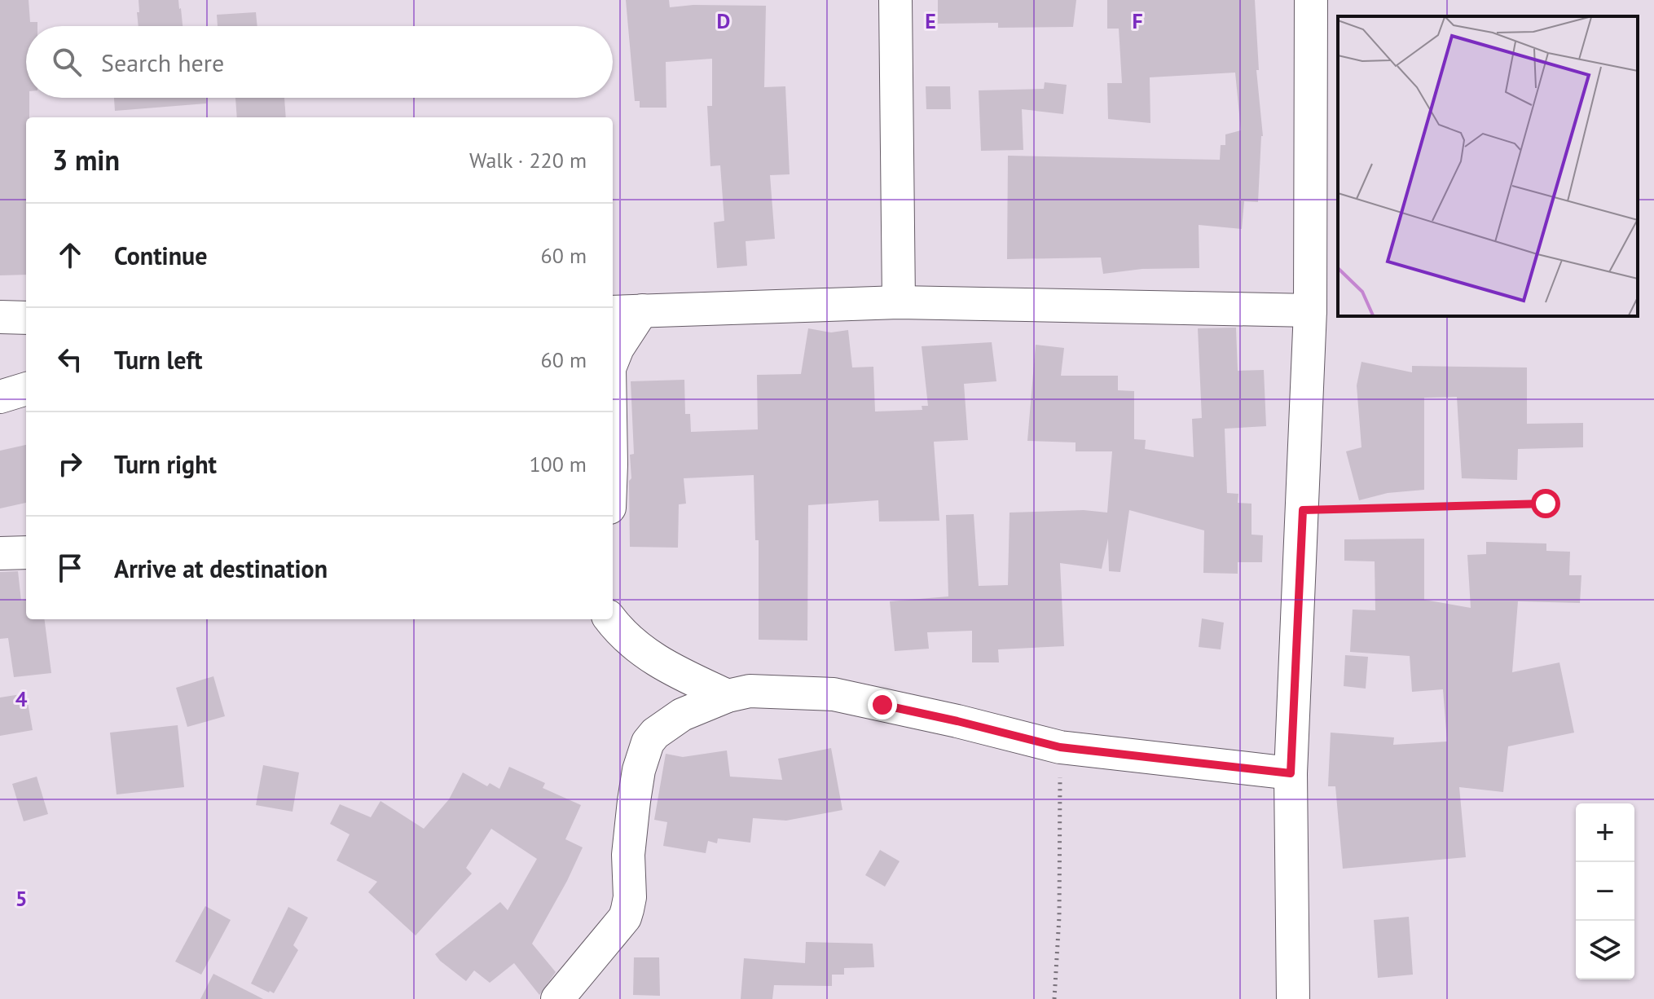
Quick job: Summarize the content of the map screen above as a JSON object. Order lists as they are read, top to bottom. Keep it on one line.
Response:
{"page":{"search":"Search here","heading":["3 min","Walk · 220 m"],"list":[["Continue","60 m"],["Turn left","60 m"],["Turn right","100 m"],"Arrive at destination"],"map_buttons":["+","−"]},"grid":{"columns":["D","E","F"],"rows":["4","5"]}}
